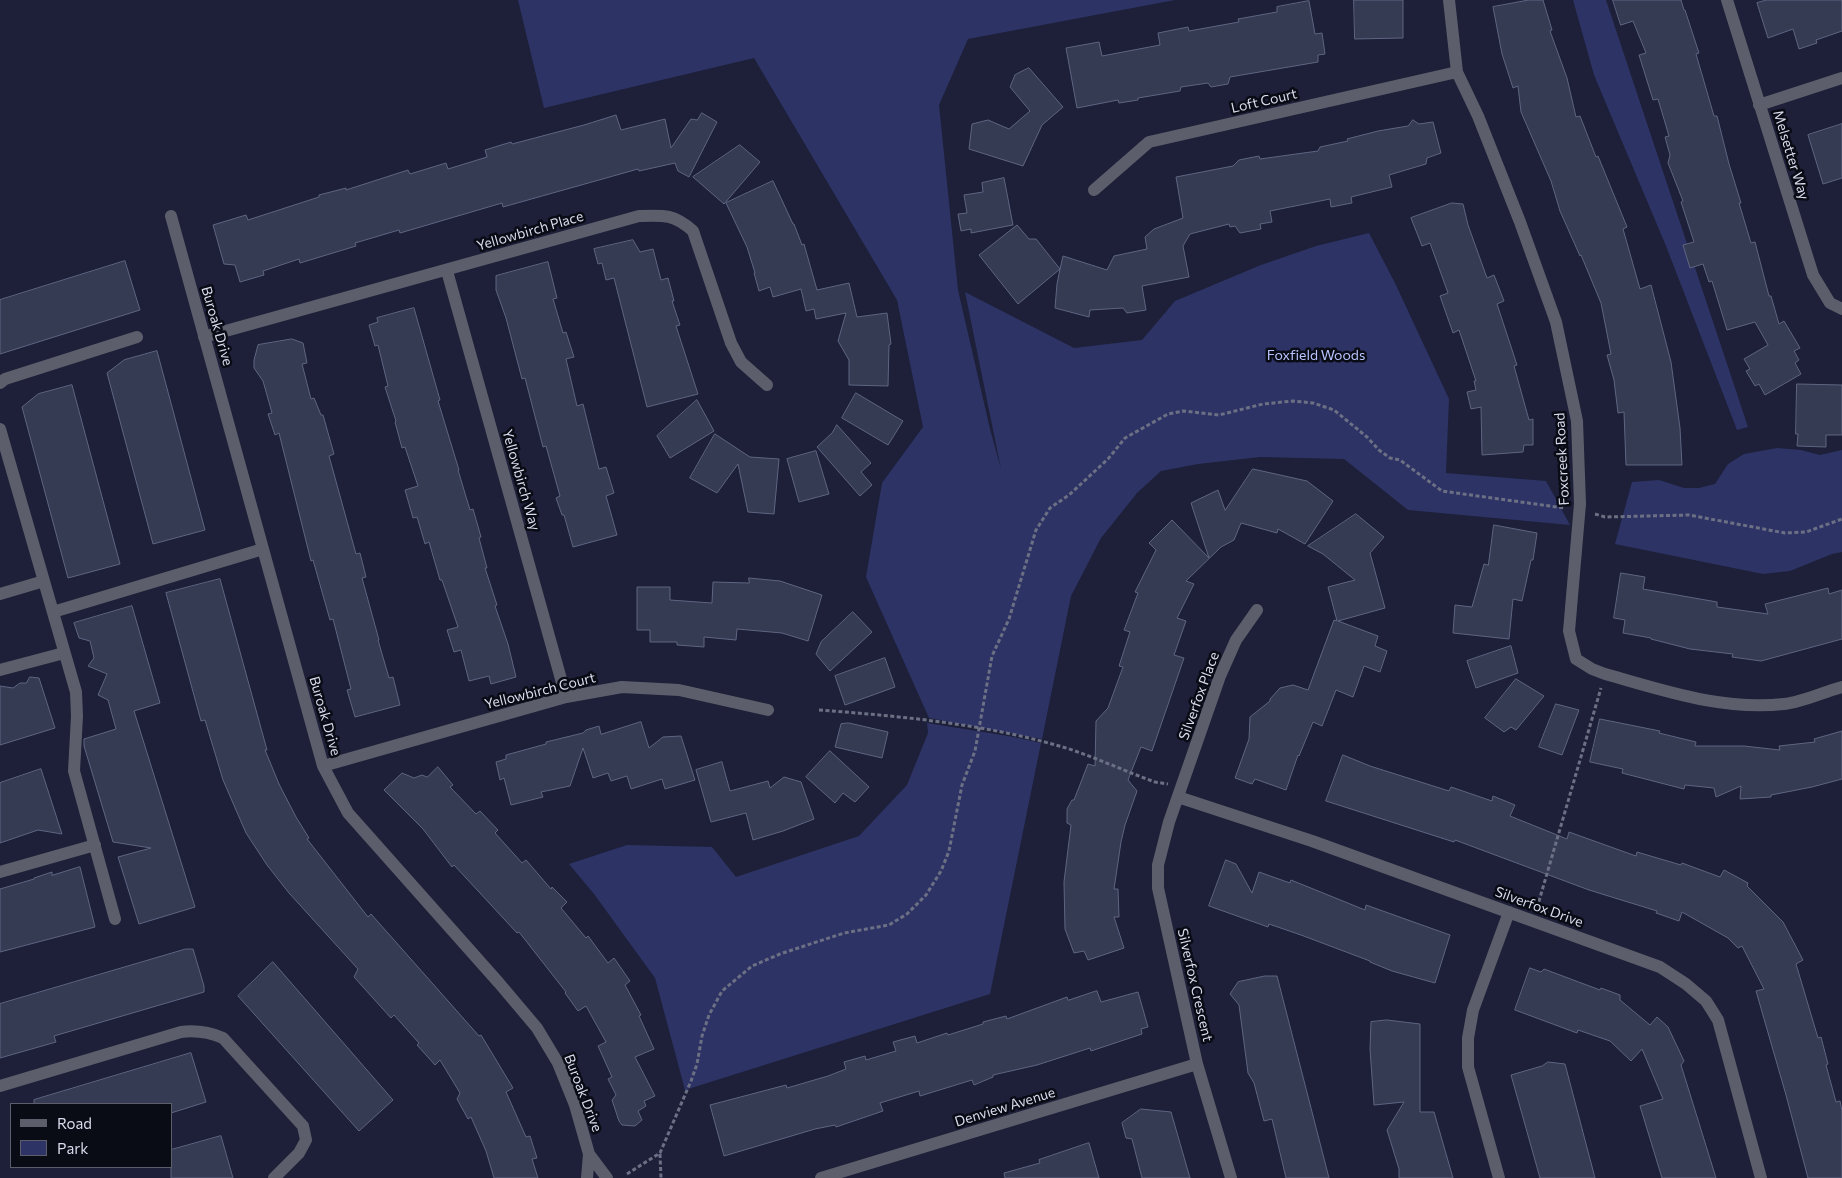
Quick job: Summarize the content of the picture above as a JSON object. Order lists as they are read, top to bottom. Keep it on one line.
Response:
{"streets":{"street":["Loft Court","Melsetter Way","Yellowbirch Place","Buroak Drive","Foxcreek Road","Yellowbirch Way","Yellowbirch Court","Silverfox Place","Silverfox Drive","Silverfox Crescent","Denview Avenue"]},"crossings":[["Loft Court","Foxcreek Road"],["Yellowbirch Place","Buroak Drive"],["Yellowbirch Place","Yellowbirch Way"],["Buroak Drive","Yellowbirch Court"],["Yellowbirch Way","Yellowbirch Court"],["Silverfox Place","Silverfox Drive"],["Silverfox Place","Silverfox Crescent"],["Silverfox Drive","Silverfox Crescent"],["Silverfox Crescent","Denview Avenue"]],"parks":["Foxfield Woods"],"legend":["Road","Park"]}
